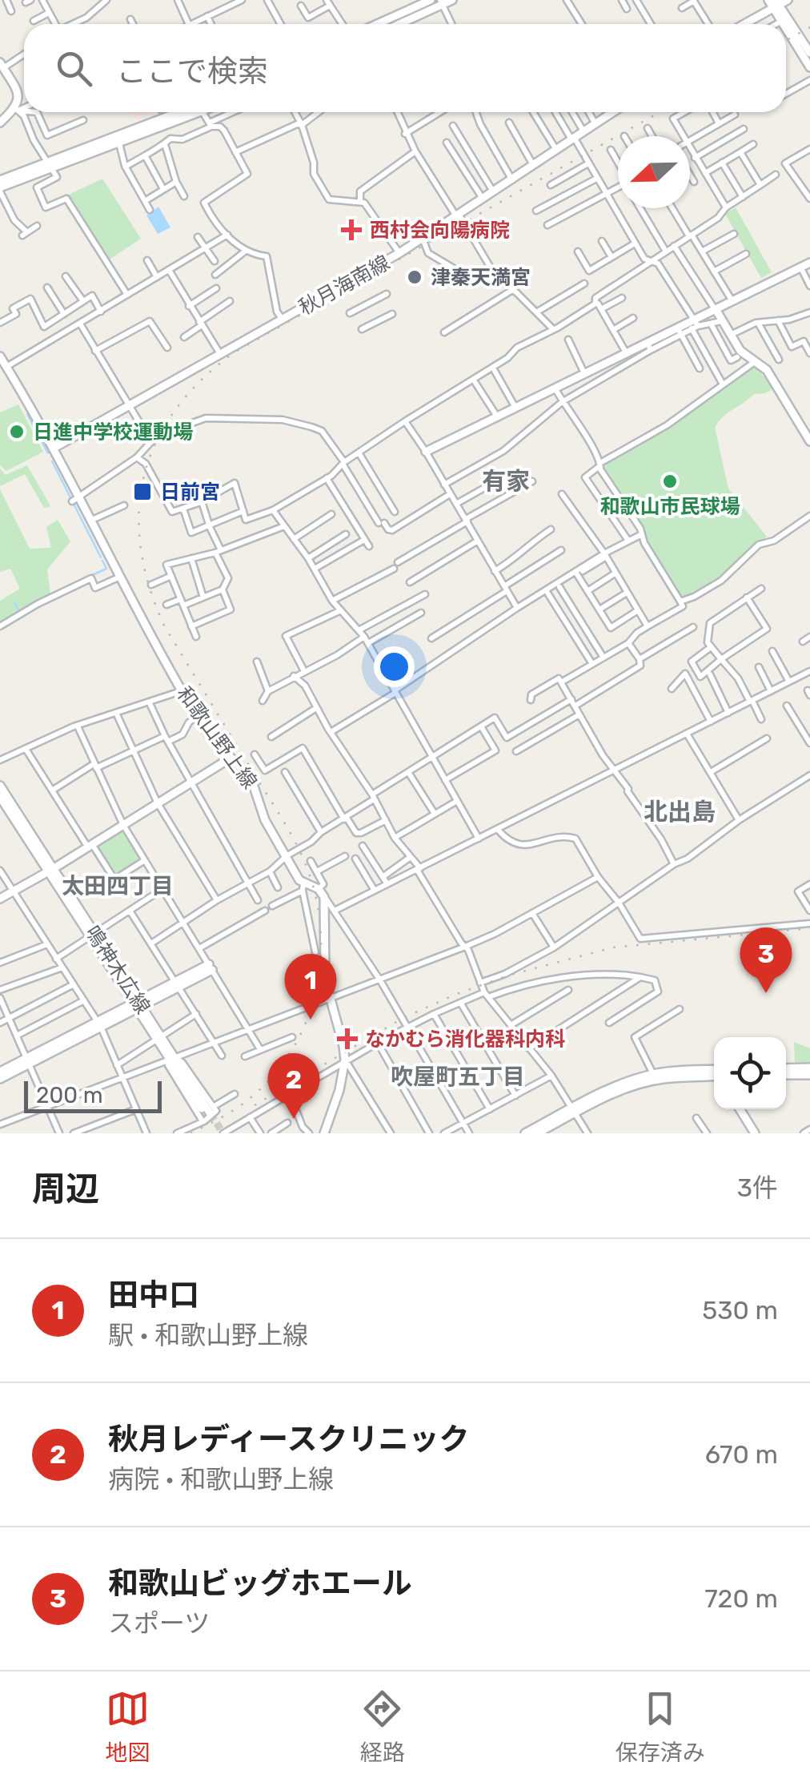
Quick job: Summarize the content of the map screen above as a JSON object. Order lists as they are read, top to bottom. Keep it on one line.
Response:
{"streets":{"street":["秋月海南線","和歌山野上線","鳴神木広線"]},"crossings":[["秋月海南線","和歌山野上線"]],"districts":["有家","北出島","太田四丁目","吹屋町五丁目"],"places":{"health":["西村会向陽病院","なかむら消化器科内科"],"other":["津秦天満宮","日進中学校運動場","和歌山市民球場"],"transit":["日前宮"]},"scale_bar":"200 m","north":"left","page":{"search":"ここで検索","pins":["3","1","2"],"scale":"200 m","heading":["周辺","3件"],"list":[{"mark":"1","name":"田中口","note":"駅 · 和歌山野上線","value":"530 m"},{"mark":"2","name":"秋月レディースクリニック","note":"病院 · 和歌山野上線","value":"670 m"},{"mark":"3","name":"和歌山ビッグホエール","note":"スポーツ","value":"720 m"}],"nav":["地図","経路","保存済み"]}}
